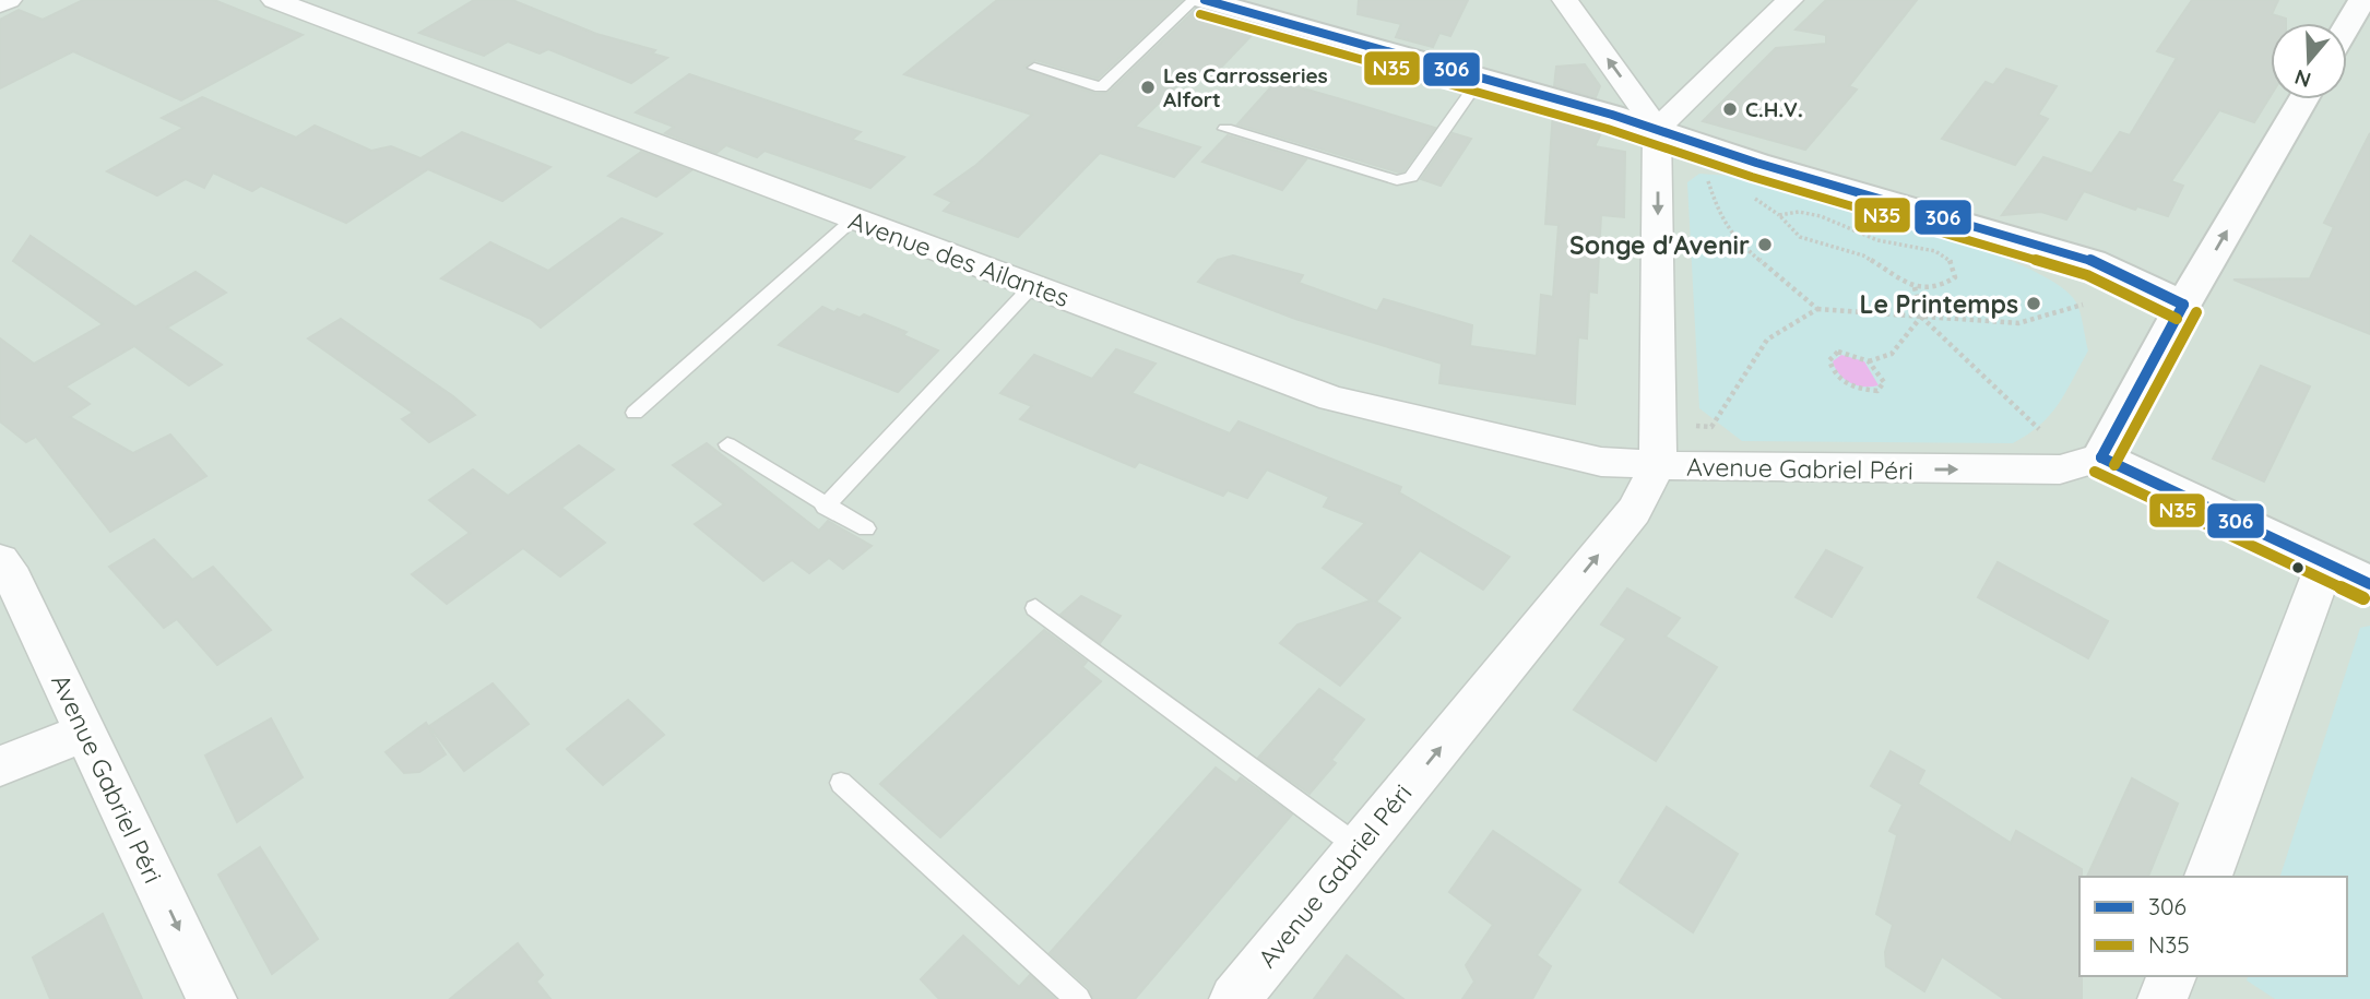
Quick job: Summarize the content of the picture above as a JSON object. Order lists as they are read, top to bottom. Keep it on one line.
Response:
{"streets":{"street":["Avenue des Ailantes","Avenue Gabriel Péri"]},"crossings":[["Avenue des Ailantes","Avenue Gabriel Péri"]],"places":["Les Carrosseries Alfort","C.H.V.","Songe d'Avenir","Le Printemps"],"lines":["transit line 306","transit line N35"],"legend":["306","N35"],"north":"bottom"}
